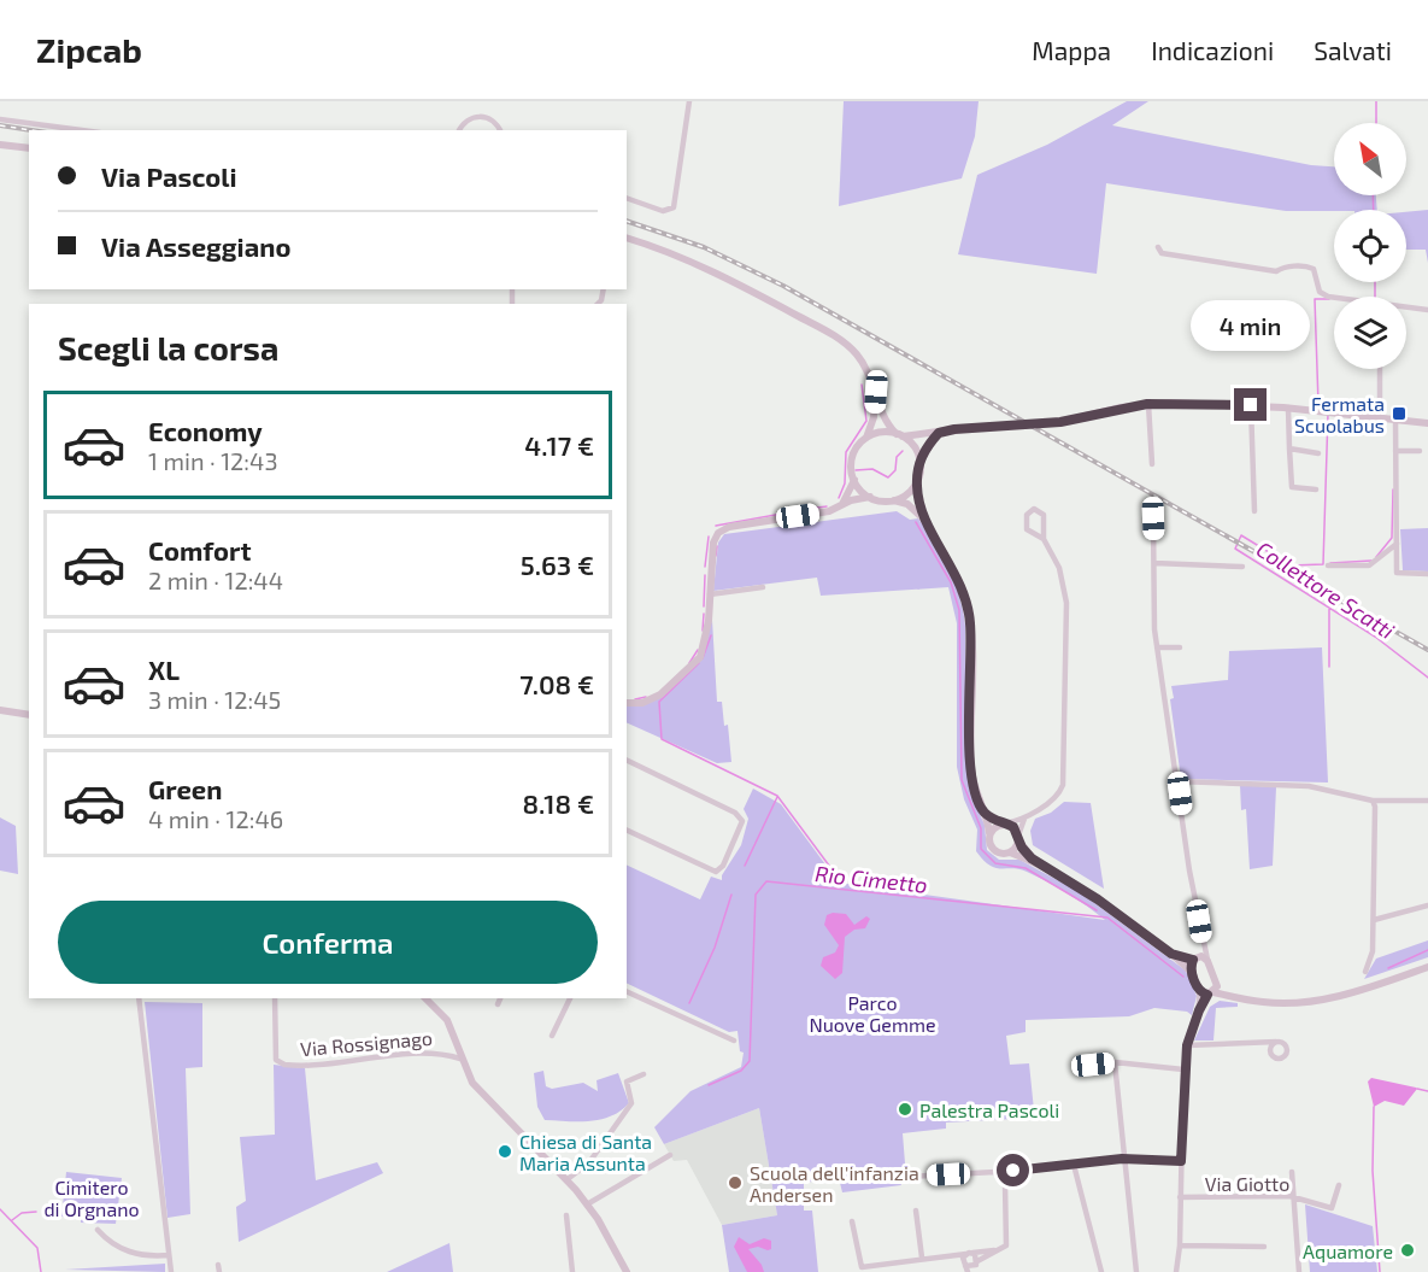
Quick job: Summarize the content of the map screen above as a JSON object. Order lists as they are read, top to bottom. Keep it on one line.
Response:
{"streets":{"main road":["Via Rossignago"],"street":["Via Giotto"]},"water":["Collettore Scatti","Rio Cimetto"],"parks":["Parco Nuove Gemme","Cimitero di Orgnano"],"places":{"transit":["Fermata Scuolabus"],"other":["Palestra Pascoli","Chiesa di Santa Maria Assunta","Scuola dell'infanzia Andersen","Aquamore"]},"north":"top left","page":{"header":"Zipcab","nav":["Mappa","Indicazioni","Salvati"],"banner":["Via Pascoli","Via Asseggiano"],"bubble":"4 min","heading":"Scegli la corsa","list":[{"name":"Economy","note":"1 min · 12:43","value":"4.17 €"},{"name":"Comfort","note":"2 min · 12:44","value":"5.63 €"},{"name":"XL","note":"3 min · 12:45","value":"7.08 €"},{"name":"Green","note":"4 min · 12:46","value":"8.18 €"}],"buttons":"Conferma"}}
